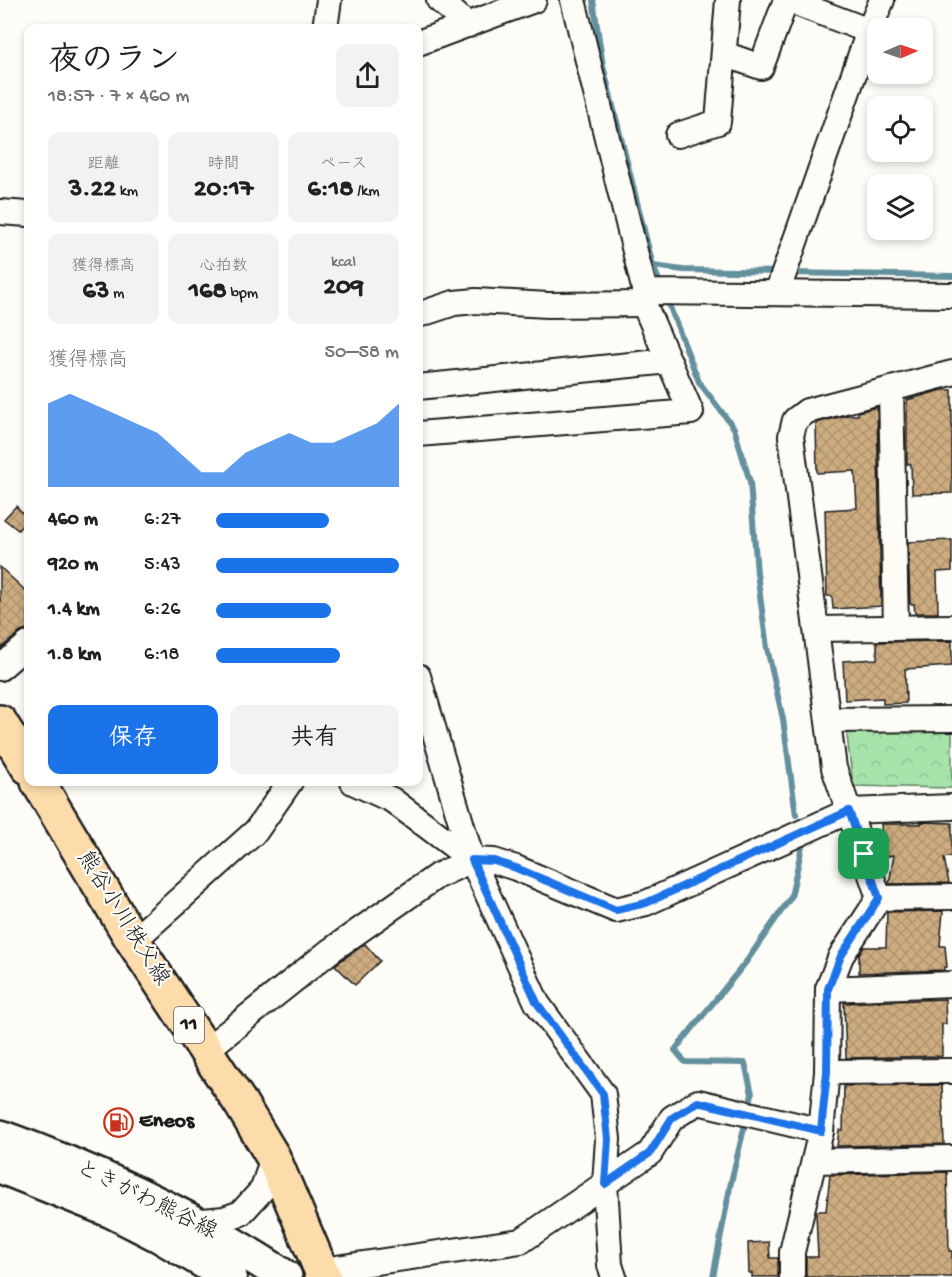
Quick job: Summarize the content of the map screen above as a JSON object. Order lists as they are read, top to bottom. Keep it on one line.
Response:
{"streets":{"main road":["熊谷小川秩父線","11","ときがわ熊谷線"]},"places":{"fuel station":["Eneos"]},"north":"right","page":{"heading":["夜のラン","18:57 · 7 × 460 m"],"stats":[["距離","3.22 km"],["時間","20:17"],["ペース","6:18 /km"],["獲得標高","63 m"],["心拍数","168 bpm"],["kcal","209"]],"chart":["獲得標高","50–58 m"],"list":[{"name":"460 m","note":"6:27"},{"name":"920 m","note":"5:43"},{"name":"1.4 km","note":"6:26"},{"name":"1.8 km","note":"6:18"}],"buttons":["保存","共有"]}}
